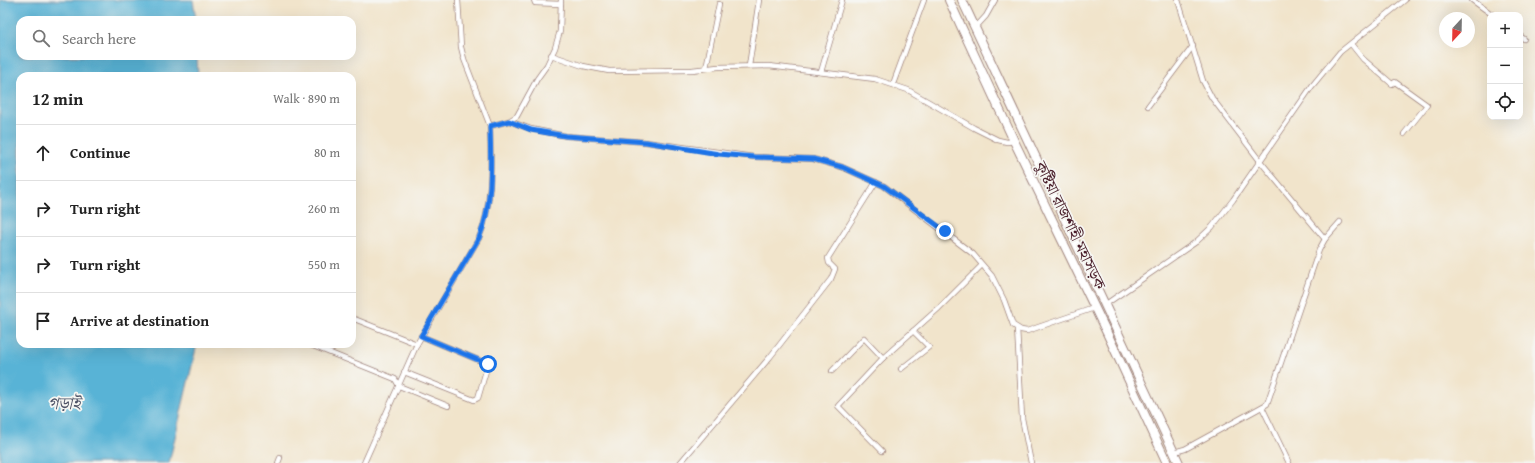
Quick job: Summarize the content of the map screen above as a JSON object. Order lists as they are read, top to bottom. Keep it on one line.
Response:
{"streets":{"highway":["কুষ্টিয়া রাজশাহী মহাসড়ক"]},"water":["গড়াই"],"north":"bottom","page":{"map_buttons":["+","−"],"search":"Search here","heading":["12 min","Walk · 890 m"],"list":[["Continue","80 m"],["Turn right","260 m"],["Turn right","550 m"],"Arrive at destination"]}}
